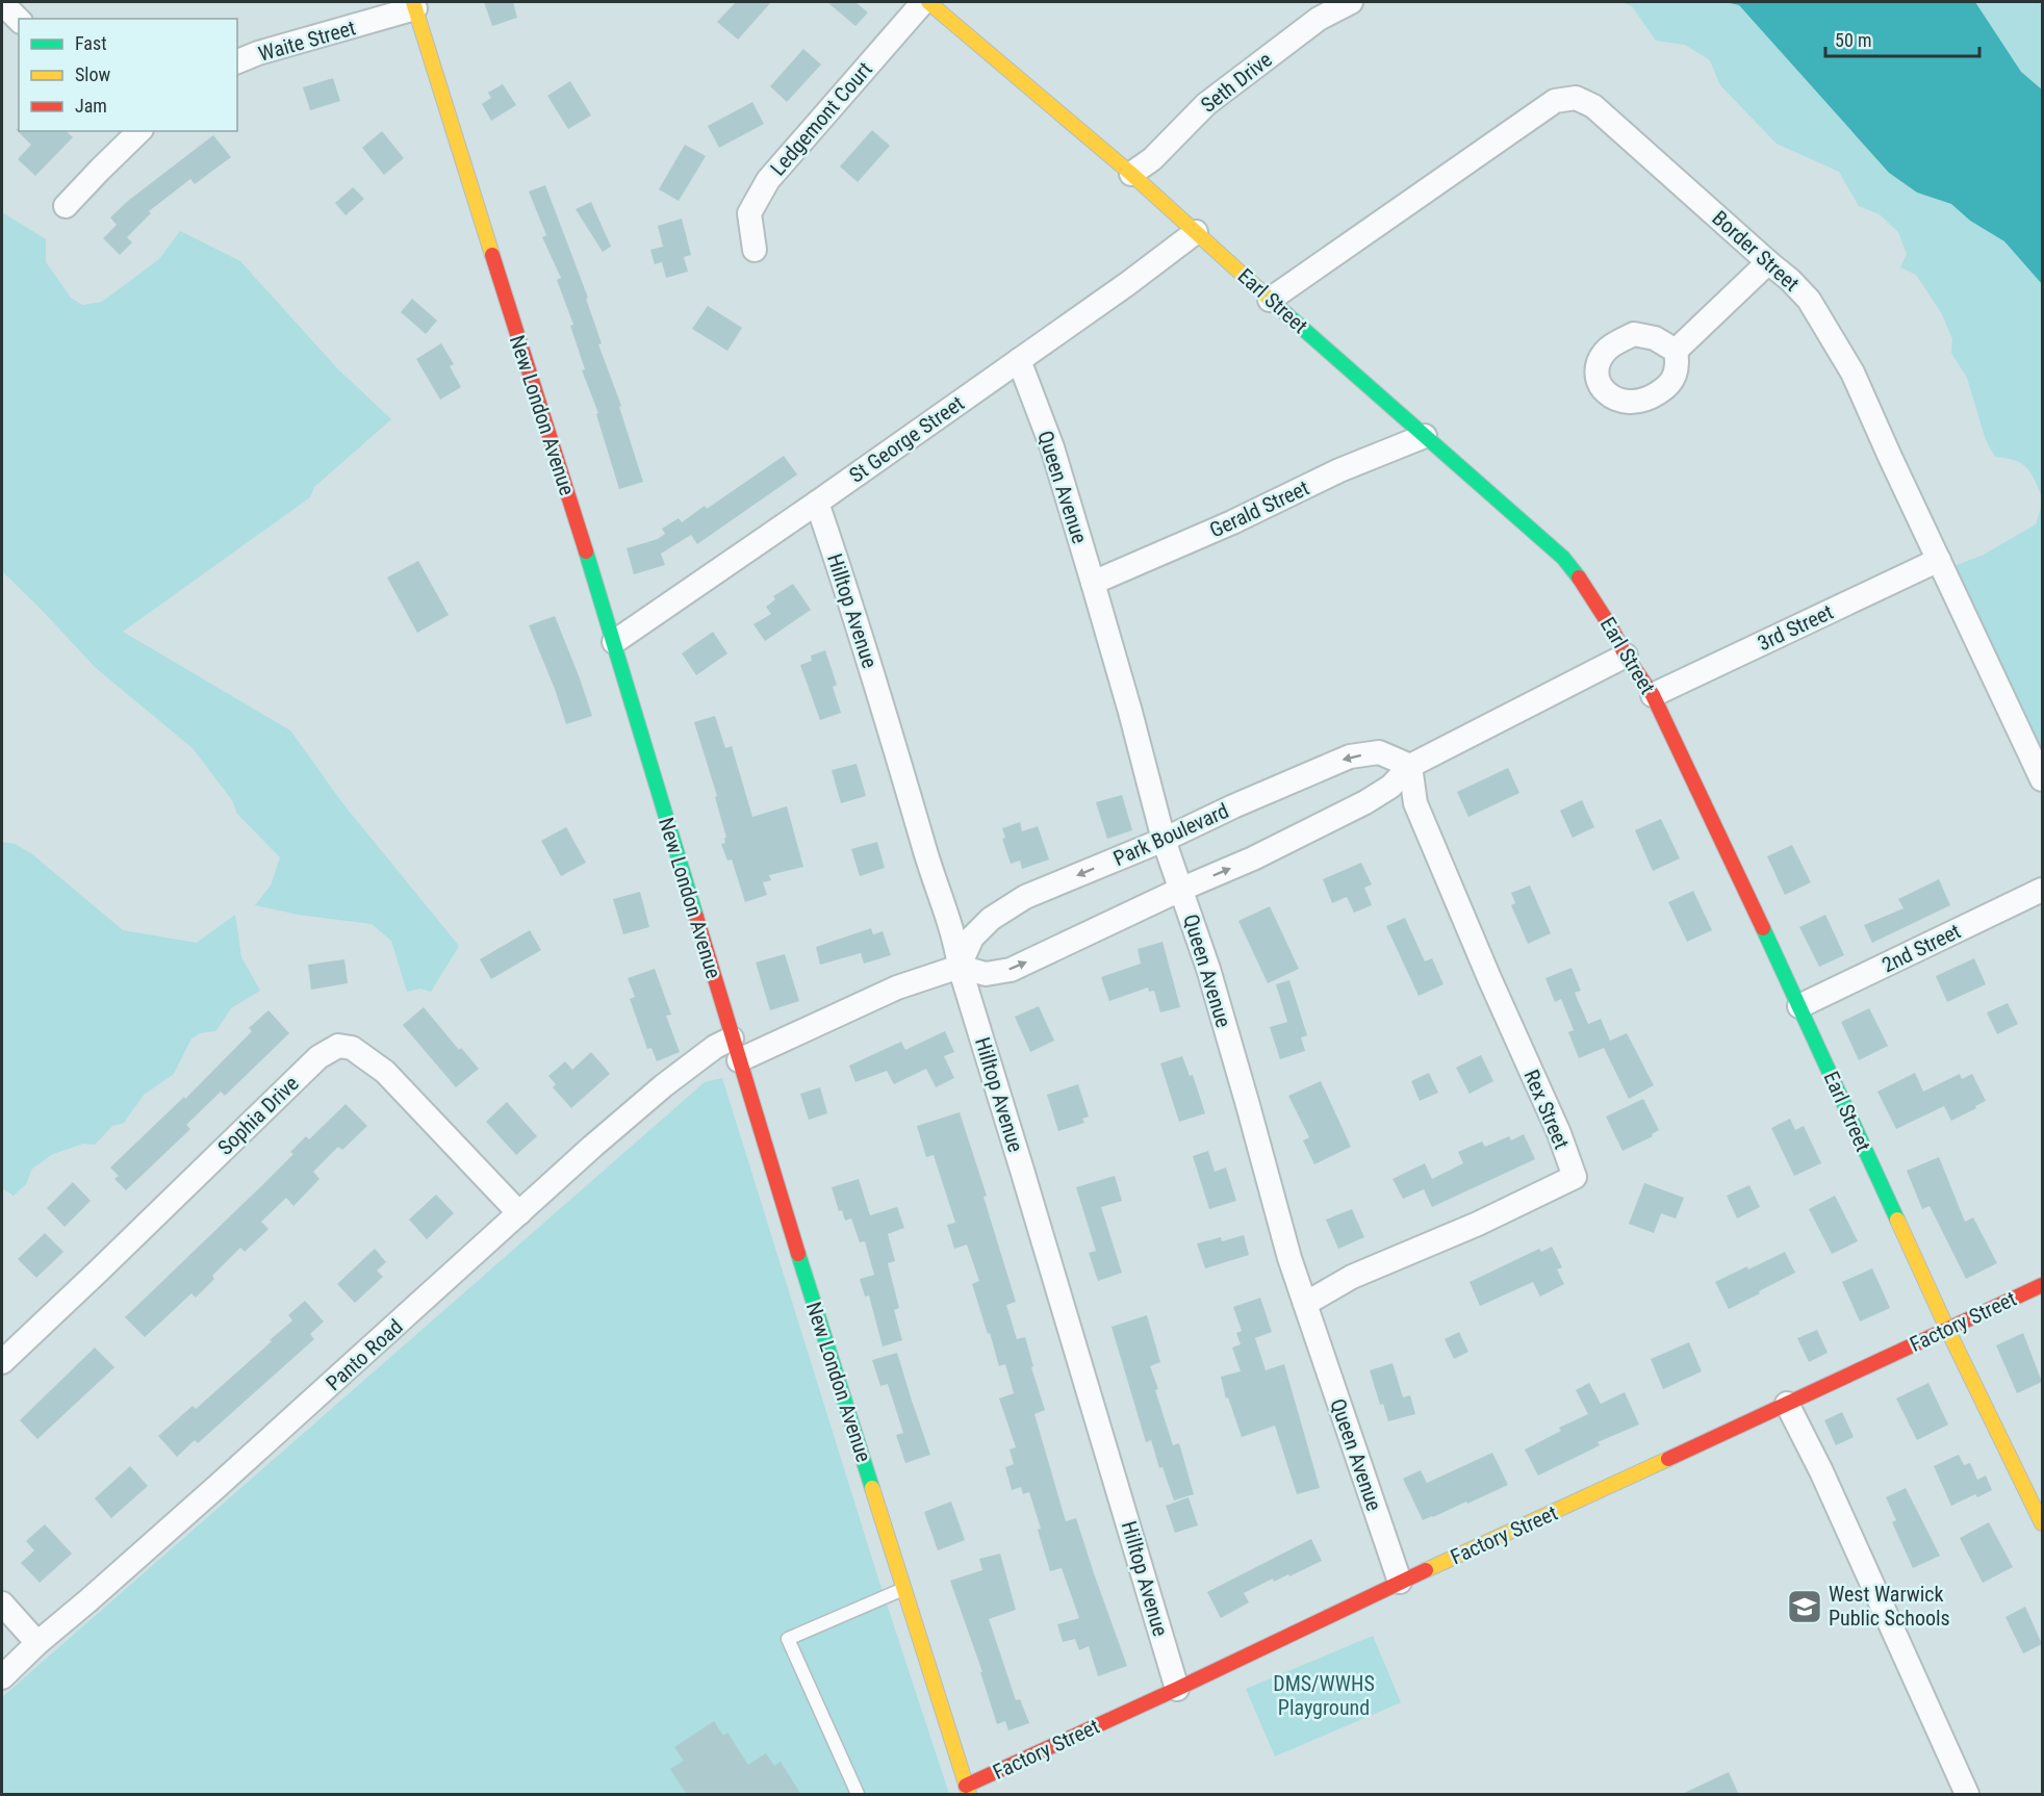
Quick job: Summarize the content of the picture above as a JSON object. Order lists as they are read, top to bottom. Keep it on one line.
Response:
{"streets":{"street":["Waite Street","Seth Drive","Ledgemont Court","Border Street","Earl Street","New London Avenue","St George Street","Queen Avenue","Gerald Street","Hilltop Avenue","3rd Street","Park Boulevard","2nd Street","Rex Street","Sophia Drive","Factory Street","Panto Road"]},"crossings":[["Waite Street","New London Avenue"],["Seth Drive","Earl Street"],["Border Street","Earl Street"],["Border Street","3rd Street"],["Earl Street","St George Street"],["Earl Street","Gerald Street"],["Earl Street","3rd Street"],["Earl Street","2nd Street"],["Earl Street","Factory Street"],["New London Avenue","St George Street"],["New London Avenue","Factory Street"],["New London Avenue","Panto Road"],["St George Street","Queen Avenue"],["St George Street","Hilltop Avenue"],["Queen Avenue","Gerald Street"],["Queen Avenue","Park Boulevard"],["Queen Avenue","Rex Street"],["Queen Avenue","Factory Street"],["Hilltop Avenue","Park Boulevard"],["Hilltop Avenue","Factory Street"],["Park Boulevard","Rex Street"],["Sophia Drive","Panto Road"]],"parks":["DMS/WWHS Playground"],"places":{"school or university":["West Warwick Public Schools"]},"legend":["Fast","Slow","Jam"],"scale_bar":"50 m"}
